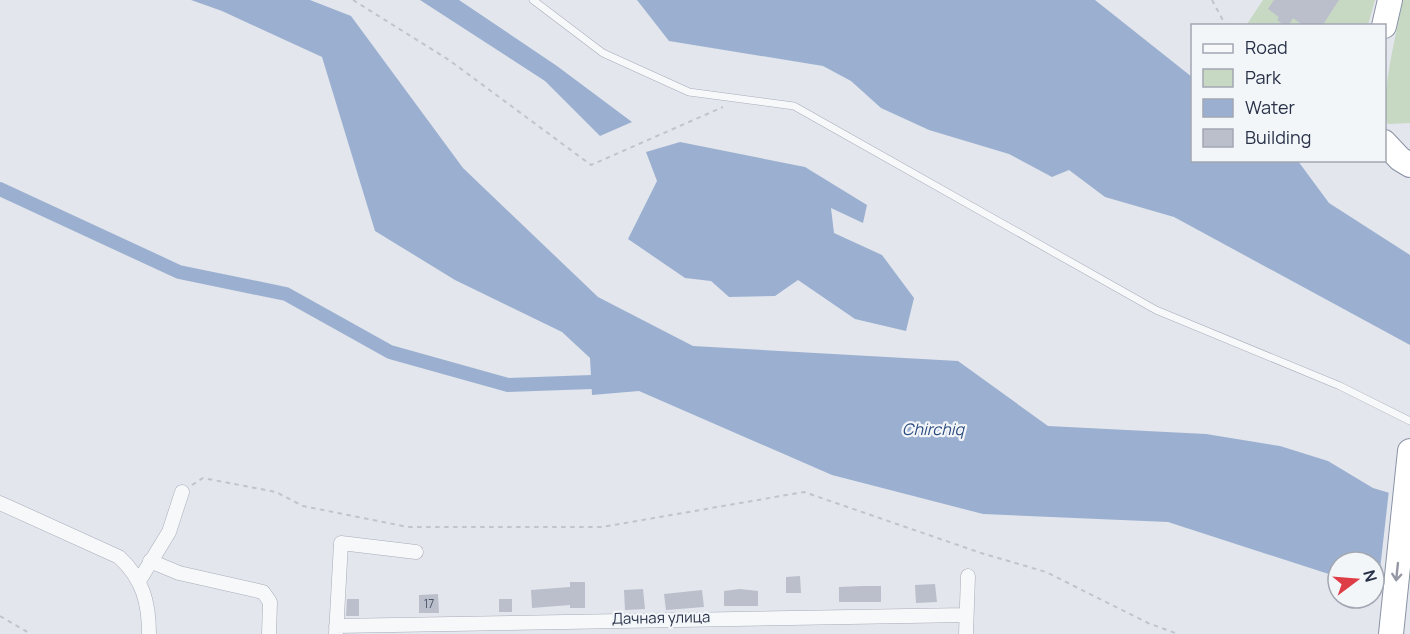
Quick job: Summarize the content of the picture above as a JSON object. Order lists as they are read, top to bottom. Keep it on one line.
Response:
{"streets":{"street":["Дачная улица"]},"water":["Chirchiq"],"house_numbers":["17"],"legend":["Road","Park","Water","Building"],"north":"right"}
